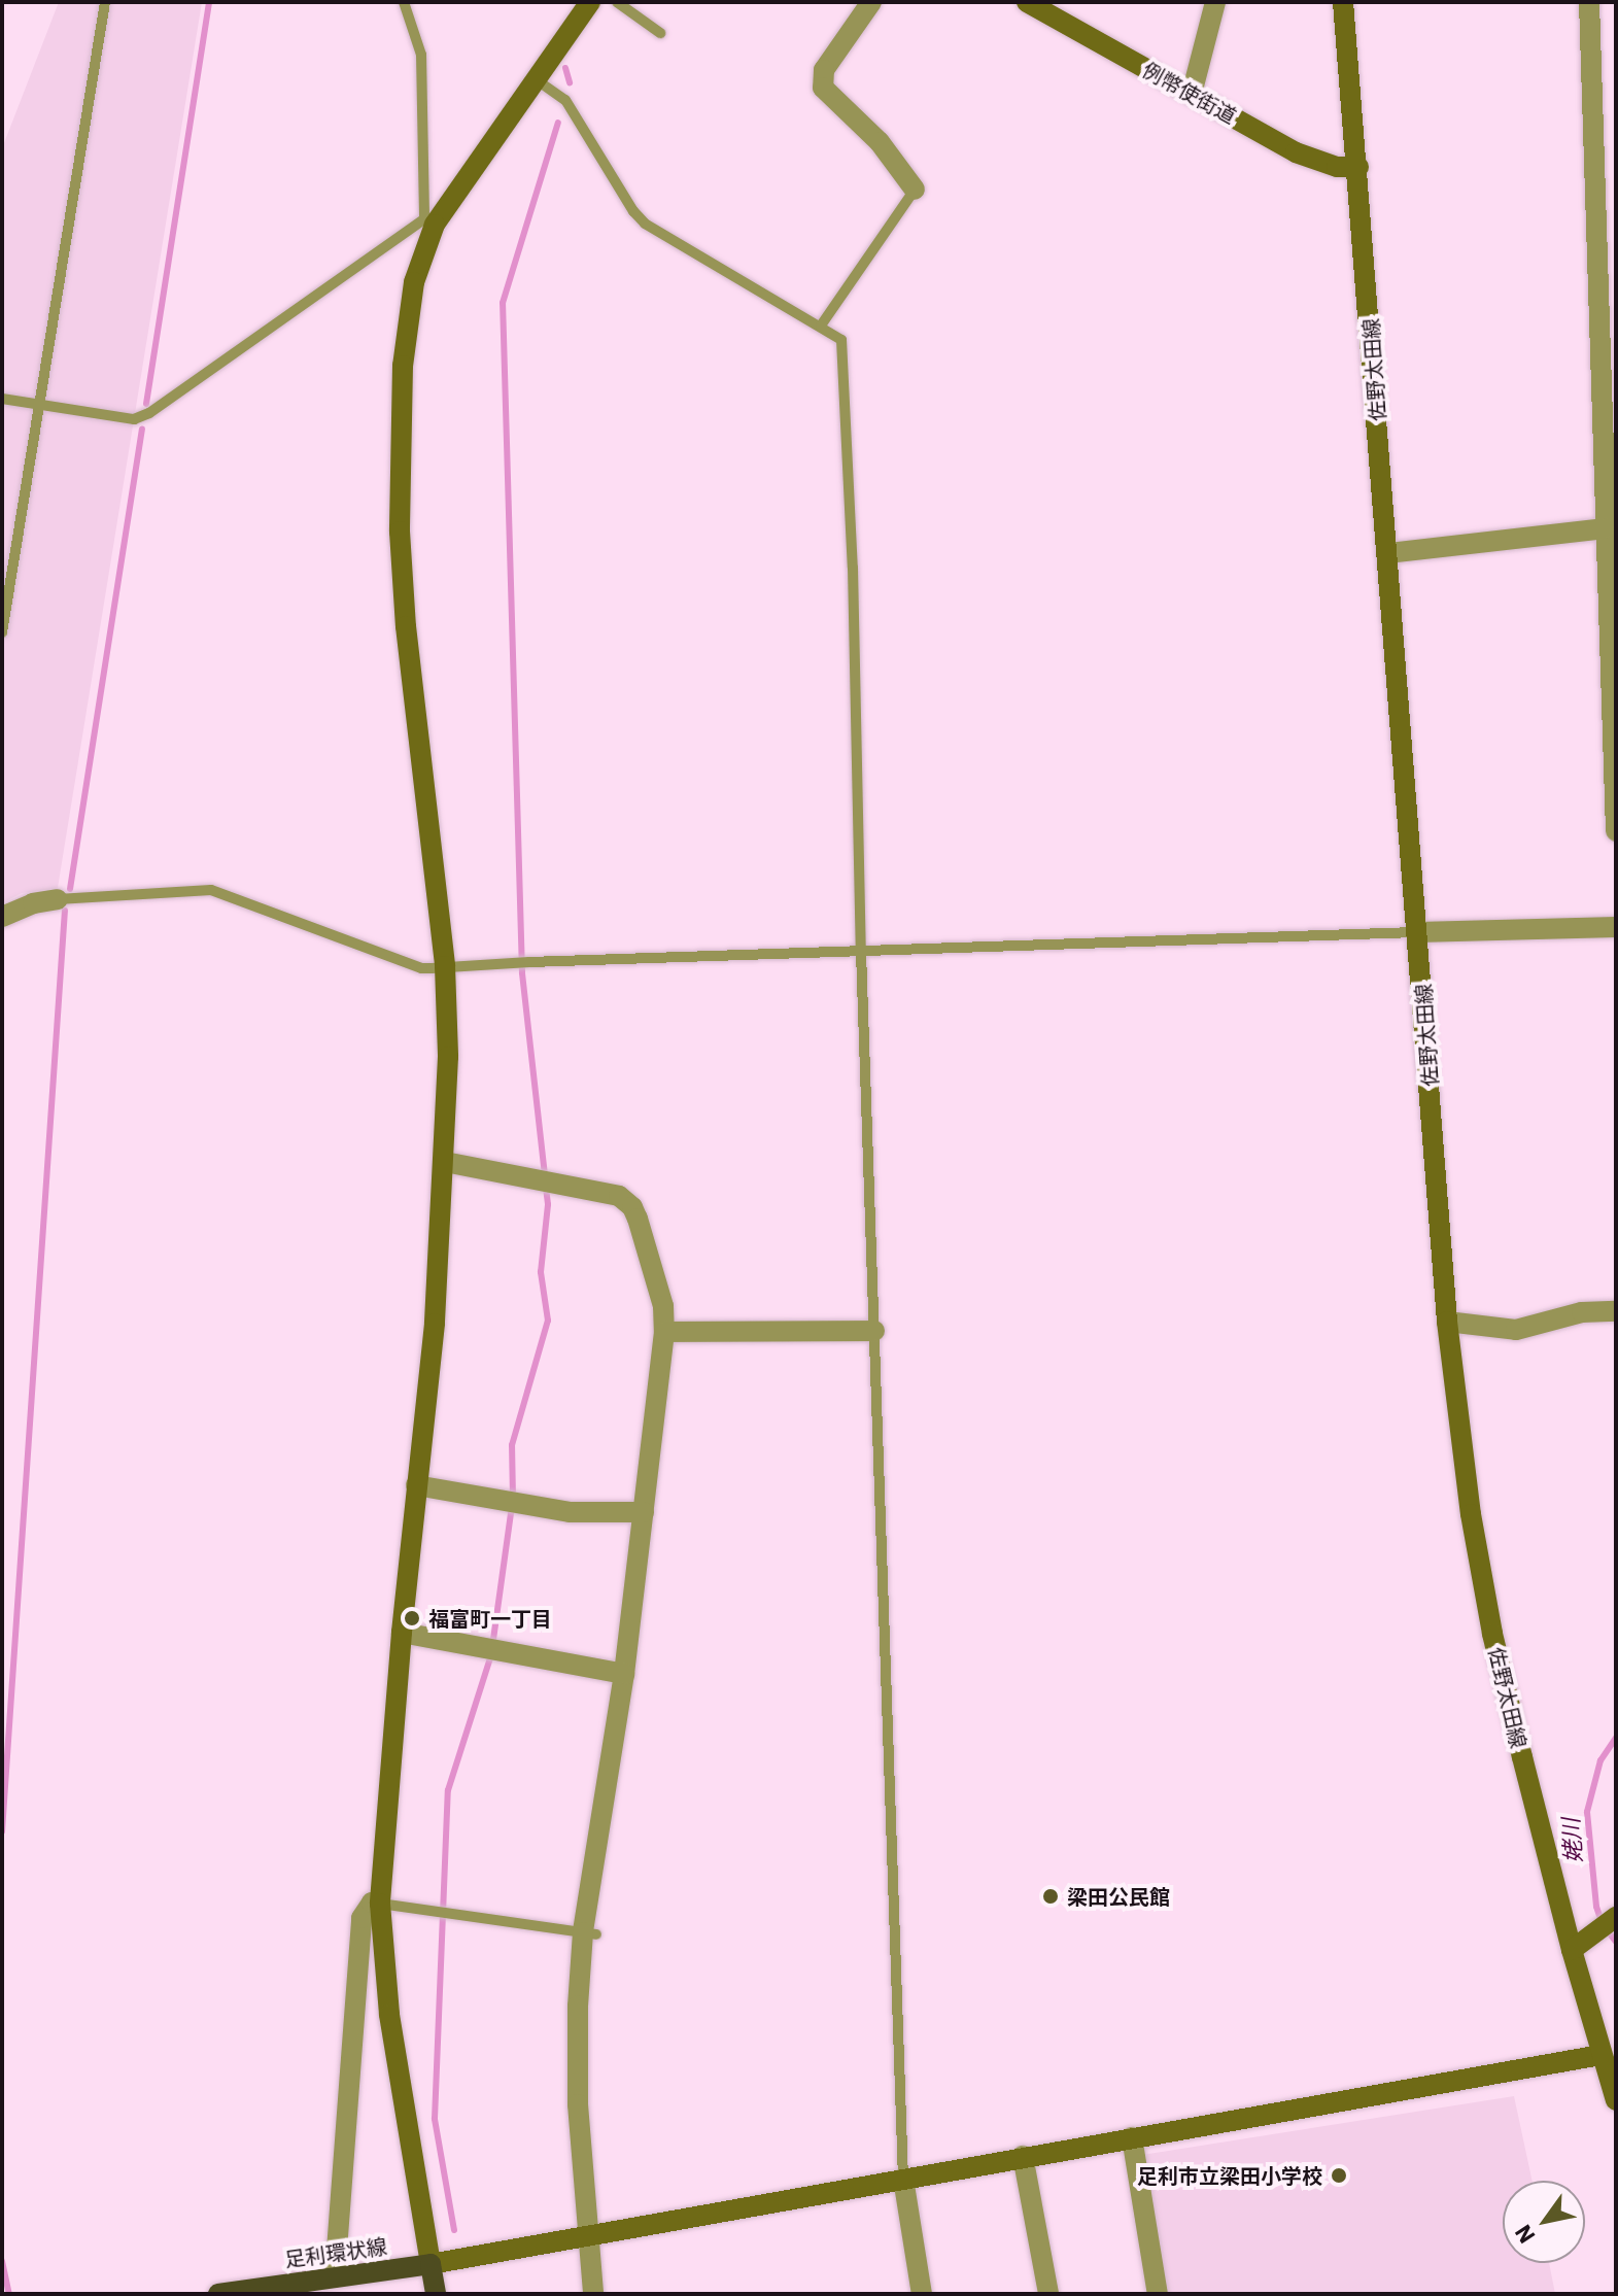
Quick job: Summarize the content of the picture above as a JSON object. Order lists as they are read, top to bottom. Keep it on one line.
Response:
{"streets":{"main road":["足利環状線"],"street":["例幣使街道","佐野太田線"]},"crossings":[["例幣使街道","佐野太田線"]],"water":["姥川"],"places":["福富町一丁目","梁田公民館","足利市立梁田小学校"],"north":"bottom left"}
